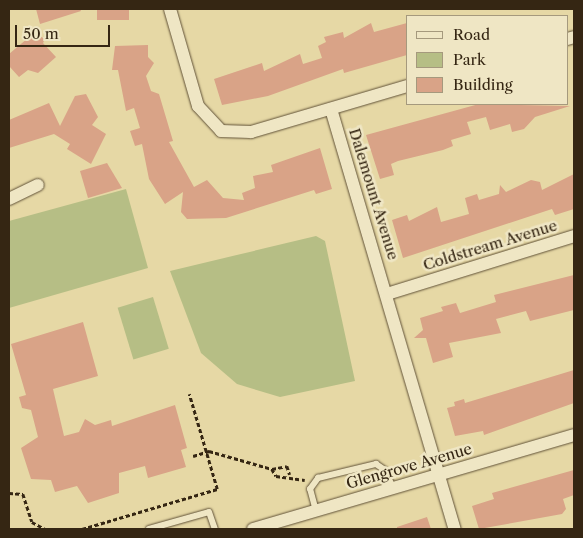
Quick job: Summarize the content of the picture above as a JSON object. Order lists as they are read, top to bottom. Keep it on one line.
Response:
{"streets":{"street":["Dalemount Avenue","Coldstream Avenue","Glengrove Avenue"]},"crossings":[["Dalemount Avenue","Coldstream Avenue"],["Dalemount Avenue","Glengrove Avenue"]],"legend":["Road","Park","Building"],"scale_bar":"50 m"}
